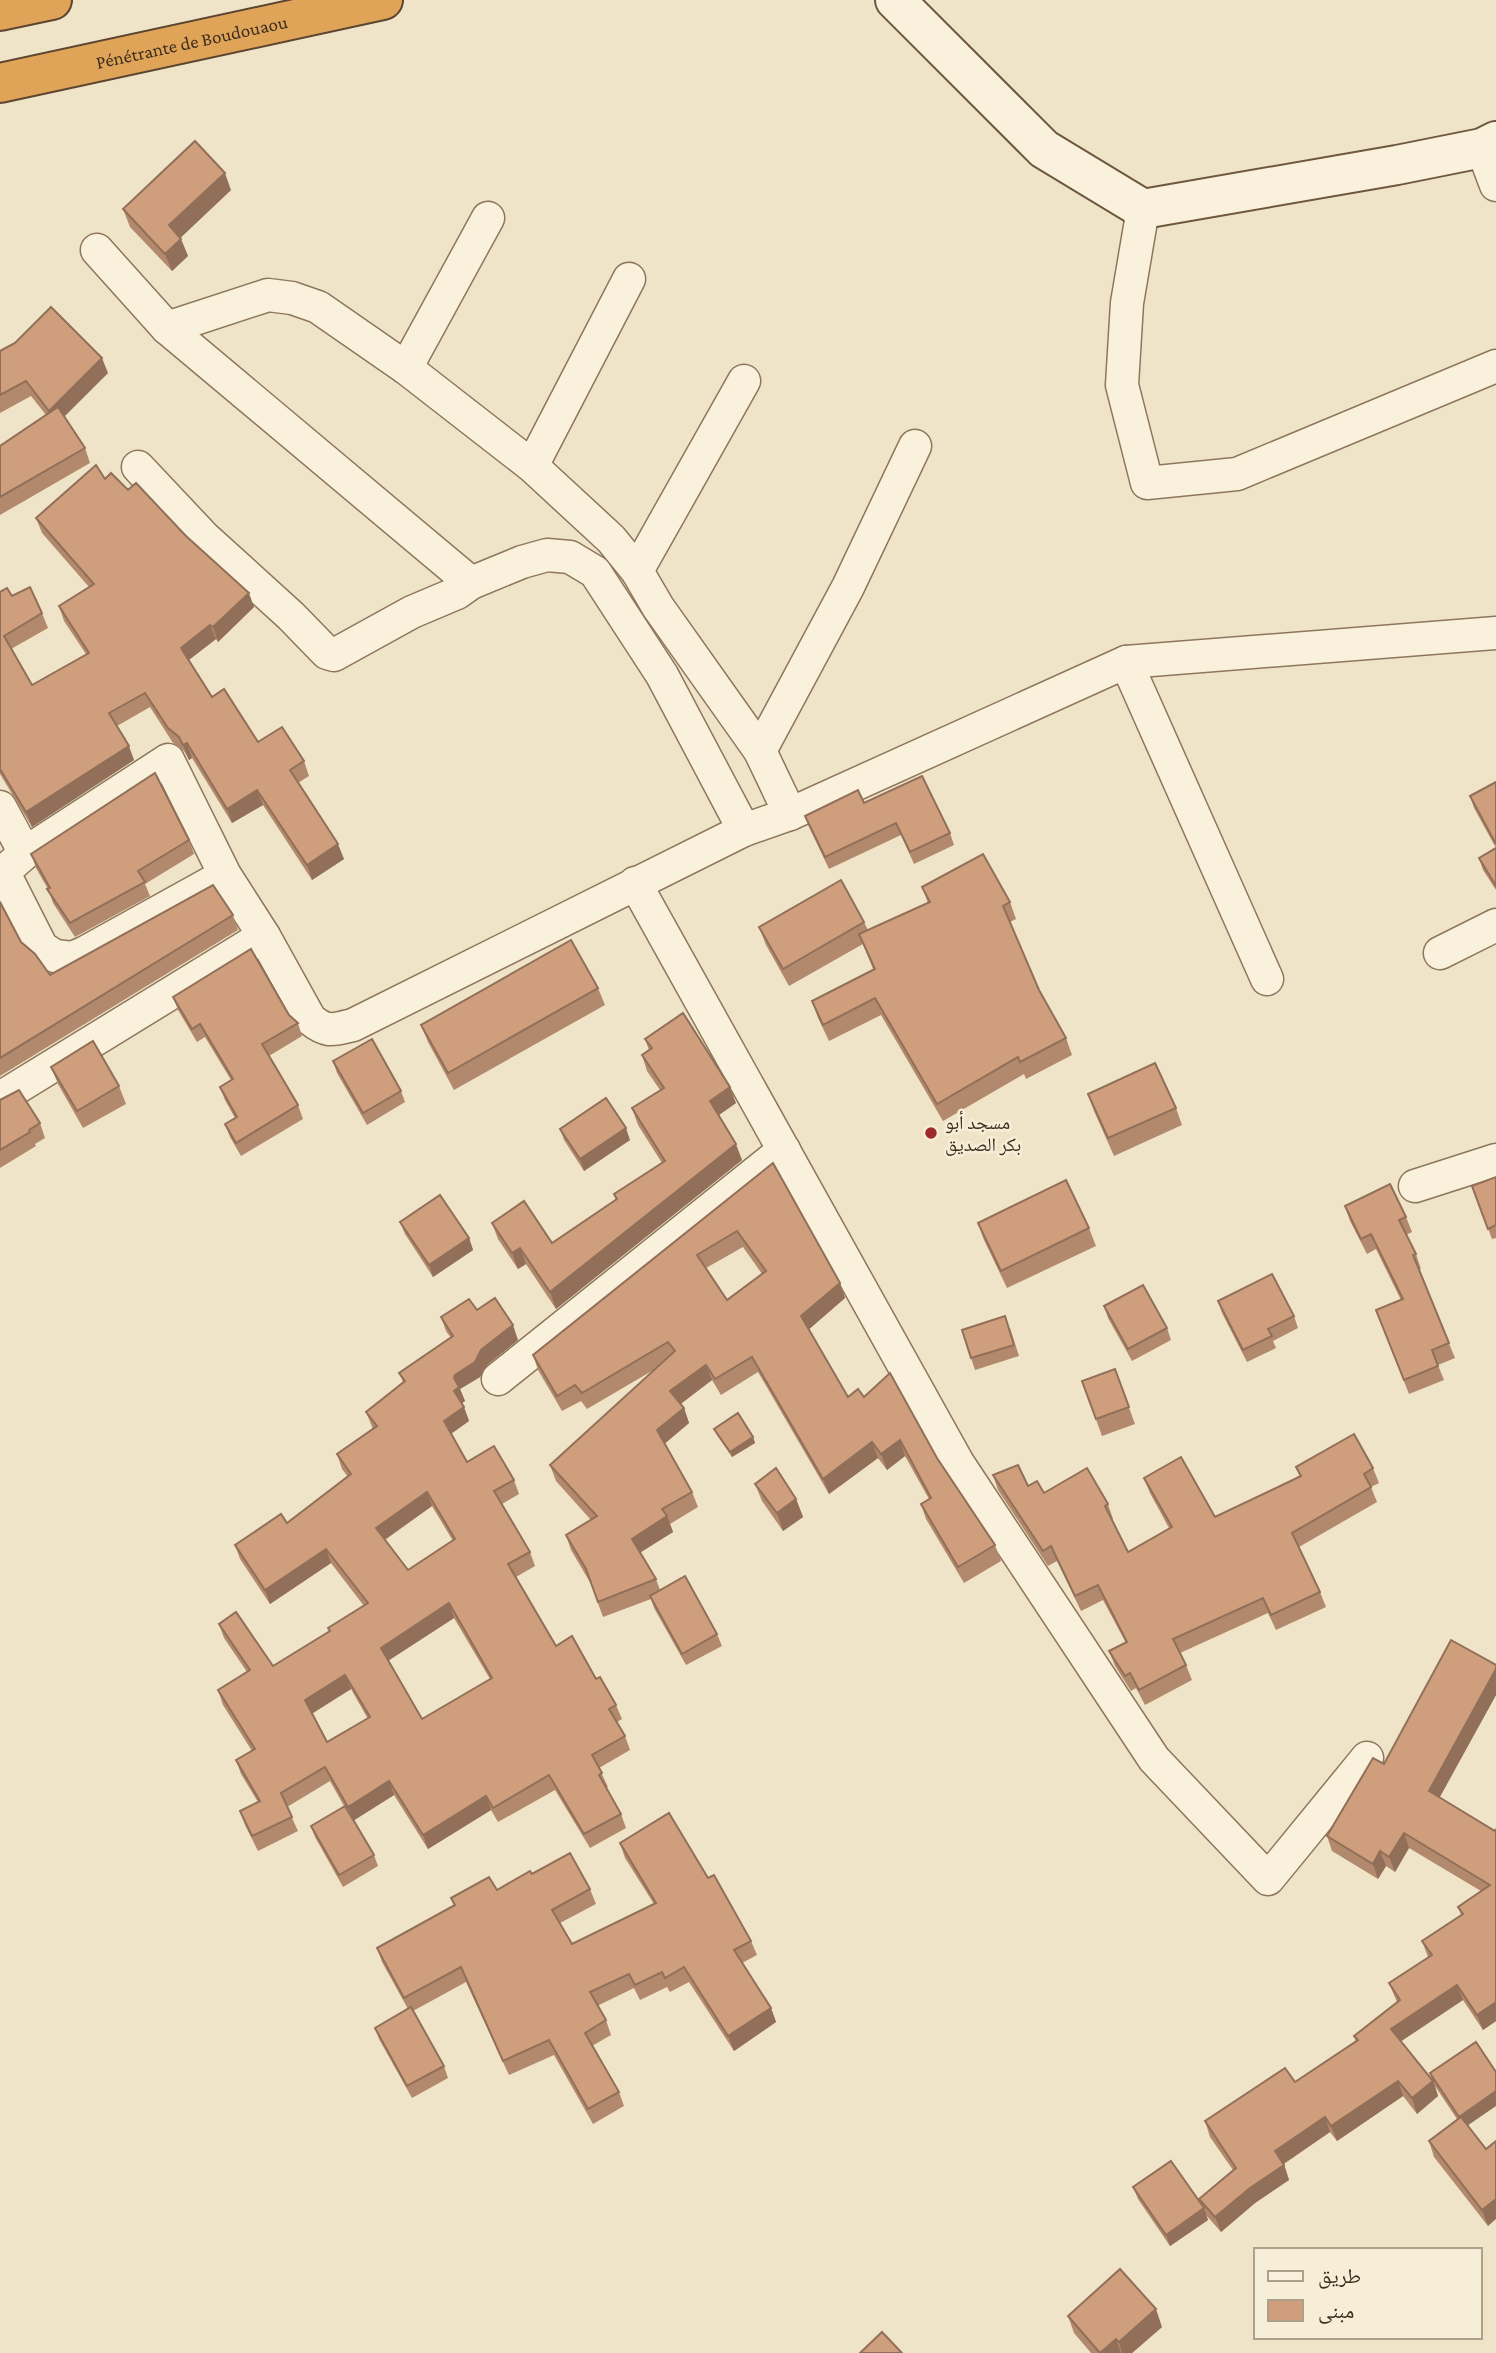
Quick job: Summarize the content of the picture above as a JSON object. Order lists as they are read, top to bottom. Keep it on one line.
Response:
{"streets":{"highway":["Pénétrante de Boudouaou"]},"places":["مسجد أبو بكر الصديق"],"legend":["طريق","مبنى"]}
